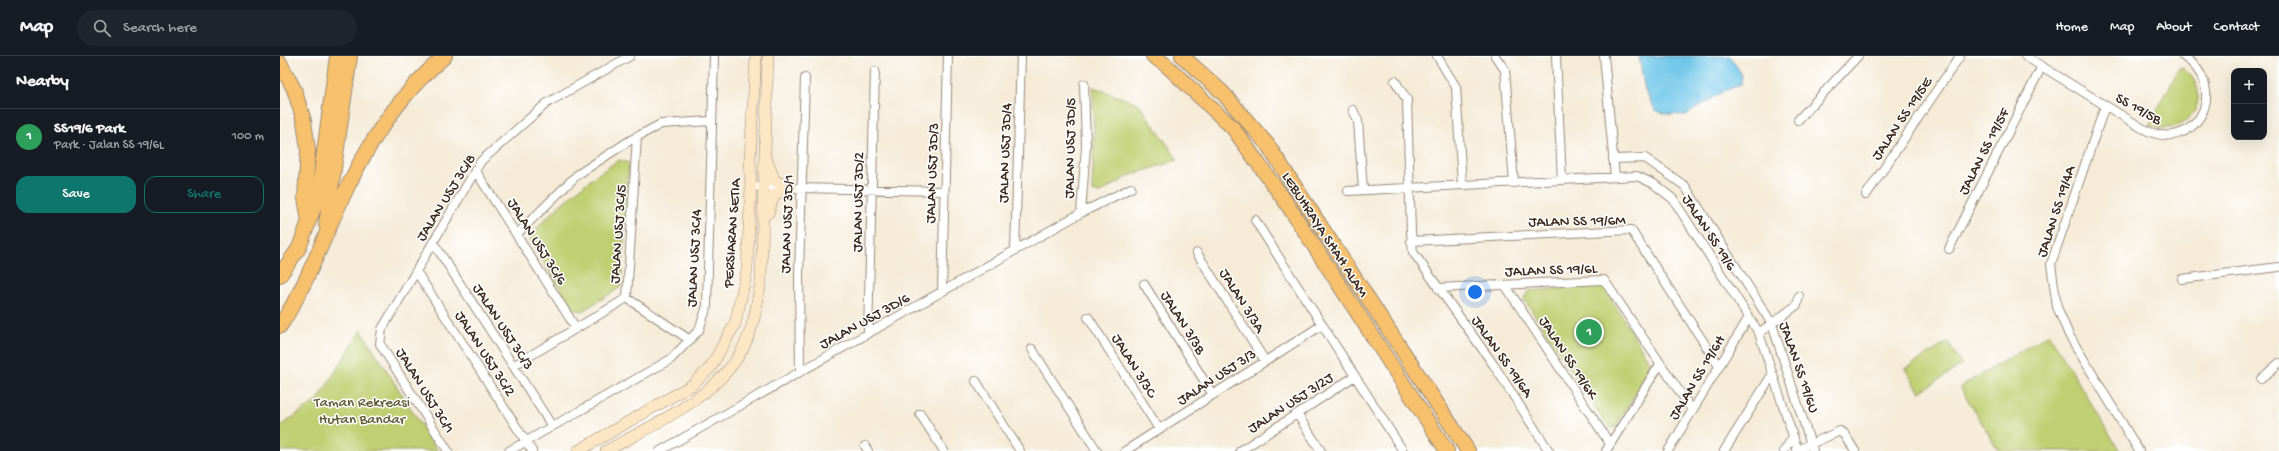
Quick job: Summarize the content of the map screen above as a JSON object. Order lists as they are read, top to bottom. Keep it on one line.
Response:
{"streets":{"highway":["LEBUHRAYA SHAH ALAM"],"main road":["PERSIARAN SETIA"],"street":["SS 19/5B","JALAN SS 19/5E","JALAN USJ 3D/5","JALAN SS 19/5F","JALAN USJ 3D/4","JALAN USJ 3D/3","JALAN USJ 3C/8","JALAN USJ 3D/2","JALAN SS 19/4A","JALAN SS 19/6M","JALAN USJ 3D/1","JALAN SS 19/6","JALAN USJ 3C/5","JALAN USJ 3C/6","JALAN USJ 3C/4","JALAN SS 19/6L","JALAN 3/3A","JALAN USJ 3D/6","JALAN 3/3B","JALAN USJ 3C/3","JALAN USJ 3C/2","JALAN SS 19/6A","JALAN SS 19/6K","JALAN 3/3C","JALAN SS 19/6U","JALAN USJ 3/3","JALAN SS 19/6H","JALAN USJ 3C/1","JALAN USJ 3/2J"]},"crossings":[["SS 19/5B","JALAN SS 19/5F"],["SS 19/5B","JALAN SS 19/4A"],["JALAN USJ 3D/5","JALAN USJ 3D/6"],["JALAN USJ 3D/4","JALAN USJ 3D/6"],["JALAN USJ 3D/3","JALAN USJ 3D/6"],["JALAN USJ 3C/8","JALAN USJ 3C/6"],["JALAN USJ 3C/8","JALAN USJ 3C/3"],["JALAN USJ 3C/8","JALAN USJ 3C/2"],["JALAN USJ 3C/8","JALAN USJ 3C/1"],["JALAN USJ 3D/2","JALAN USJ 3D/6"],["JALAN SS 19/6M","JALAN SS 19/6A"],["JALAN SS 19/6M","JALAN SS 19/6H"],["JALAN USJ 3D/1","JALAN USJ 3D/6"],["JALAN SS 19/6","JALAN SS 19/6A"],["JALAN SS 19/6","JALAN SS 19/6H"],["JALAN USJ 3C/5","JALAN USJ 3C/6"],["JALAN USJ 3C/5","JALAN USJ 3C/3"],["JALAN USJ 3C/4","JALAN USJ 3C/3"],["JALAN USJ 3C/4","JALAN USJ 3C/2"],["JALAN SS 19/6L","JALAN SS 19/6A"],["JALAN SS 19/6L","JALAN SS 19/6K"],["JALAN SS 19/6L","JALAN SS 19/6H"],["JALAN 3/3A","JALAN USJ 3/3"],["JALAN 3/3B","JALAN USJ 3/3"],["JALAN 3/3C","JALAN USJ 3/3"]],"parks":["Taman Rekreasi Hutan Bandar"],"page":{"header":"Map","search":"Search here","nav":["Home","Map","About","Contact"],"heading":"Nearby","map_buttons":["+","−"],"list":[{"mark":"1","name":"SS19/6 Park","note":"Park · Jalan SS 19/6L","value":"100 m"}],"buttons":["Save","Share"],"pins":"1"}}
